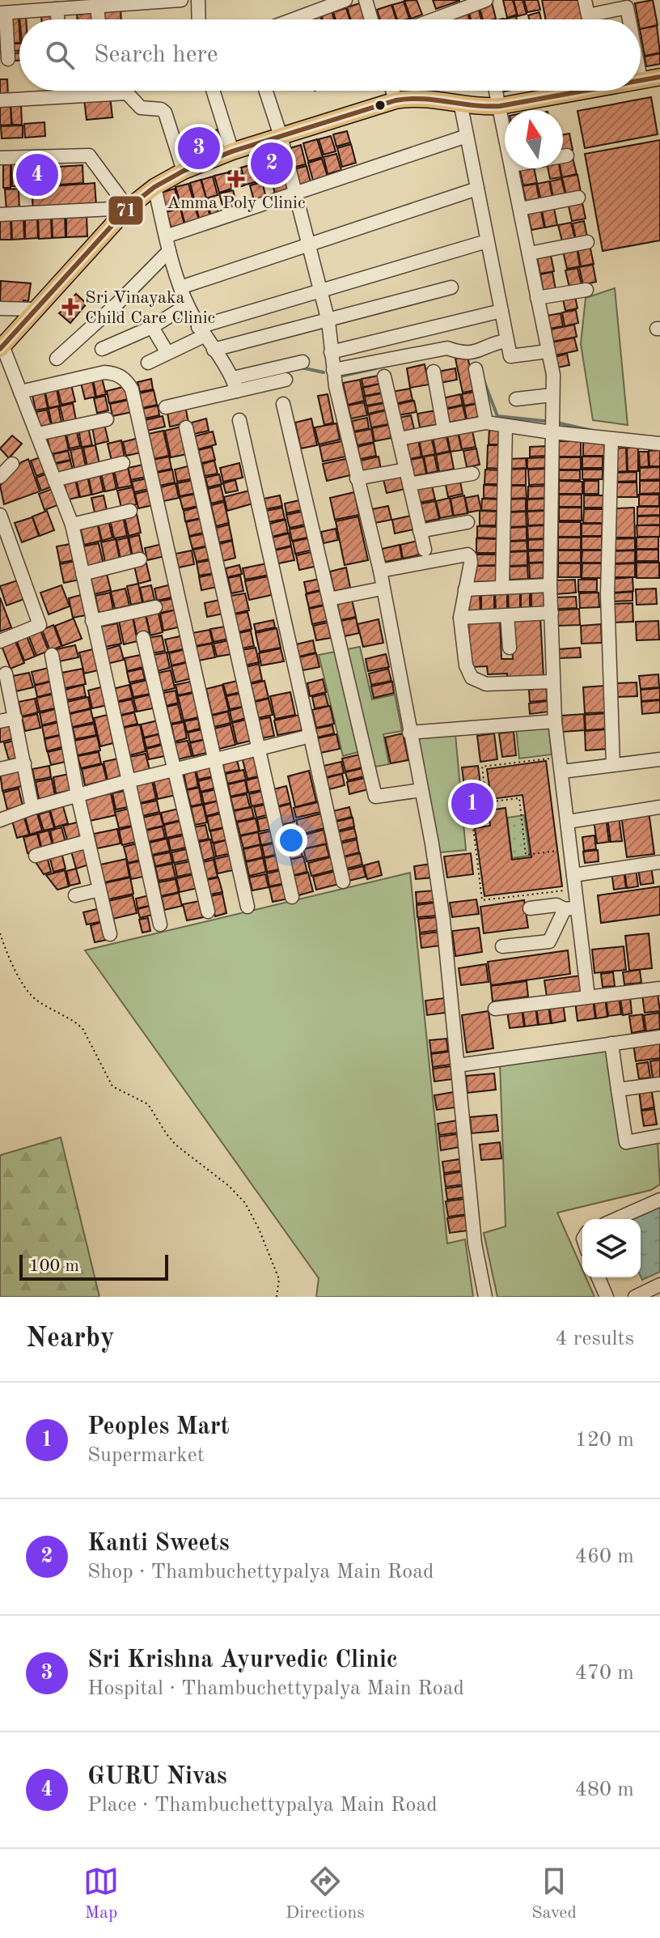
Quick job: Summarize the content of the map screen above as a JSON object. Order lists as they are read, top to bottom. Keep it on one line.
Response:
{"places":{"health":["Amma Poly Clinic","Sri Vinayaka Child Care Clinic"]},"lines":["transit line 71"],"scale_bar":"100 m","north":"top","page":{"search":"Search here","pins":["3","2","4","1"],"scale":"100 m","heading":["Nearby","4 results"],"list":[{"mark":"1","name":"Peoples Mart","note":"Supermarket","value":"120 m"},{"mark":"2","name":"Kanti Sweets","note":"Shop · Thambuchettypalya Main Road","value":"460 m"},{"mark":"3","name":"Sri Krishna Ayurvedic Clinic","note":"Hospital · Thambuchettypalya Main Road","value":"470 m"},{"mark":"4","name":"GURU Nivas","note":"Place · Thambuchettypalya Main Road","value":"480 m"}],"nav":["Map","Directions","Saved"]}}
